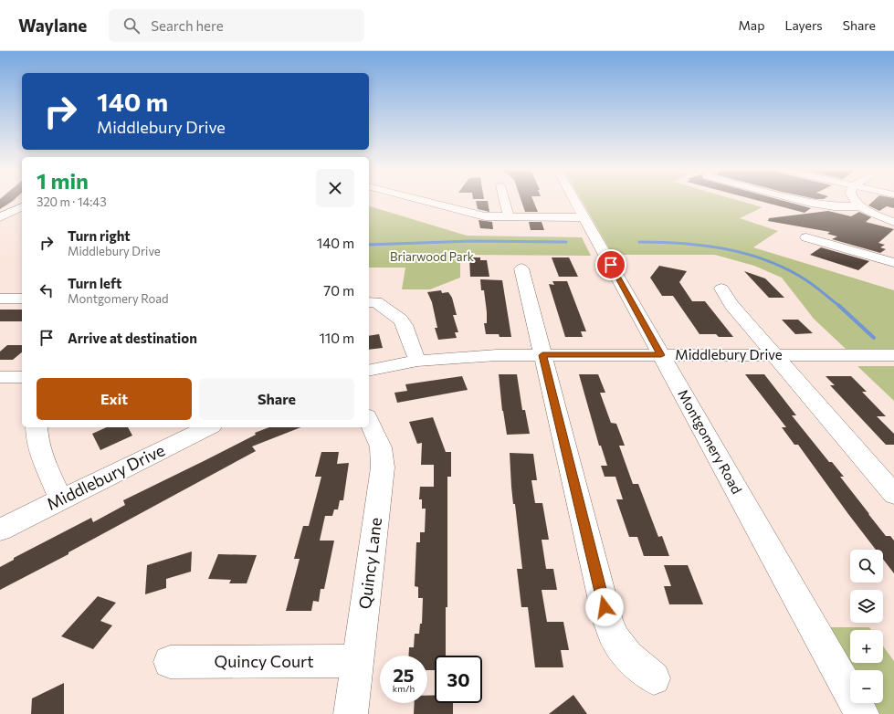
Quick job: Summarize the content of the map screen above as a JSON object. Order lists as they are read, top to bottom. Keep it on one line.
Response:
{"streets":{"street":["Middlebury Drive","Montgomery Road","Quincy Lane","Quincy Court"]},"crossings":[["Middlebury Drive","Montgomery Road"],["Quincy Lane","Quincy Court"]],"parks":["Briarwood Park"],"page":{"header":"Waylane","search":"Search here","nav":["Map","Layers","Share"],"turn":["140 m","Middlebury Drive"],"heading":["1 min","320 m · 14:43"],"list":[{"name":"Turn right","note":"Middlebury Drive","value":"140 m"},{"name":"Turn left","note":"Montgomery Road","value":"70 m"},{"name":"Arrive at destination","value":"110 m"}],"buttons":["Exit","Share"],"map_buttons":["+","−"],"speed":"25 km/h","limit":"30"}}
